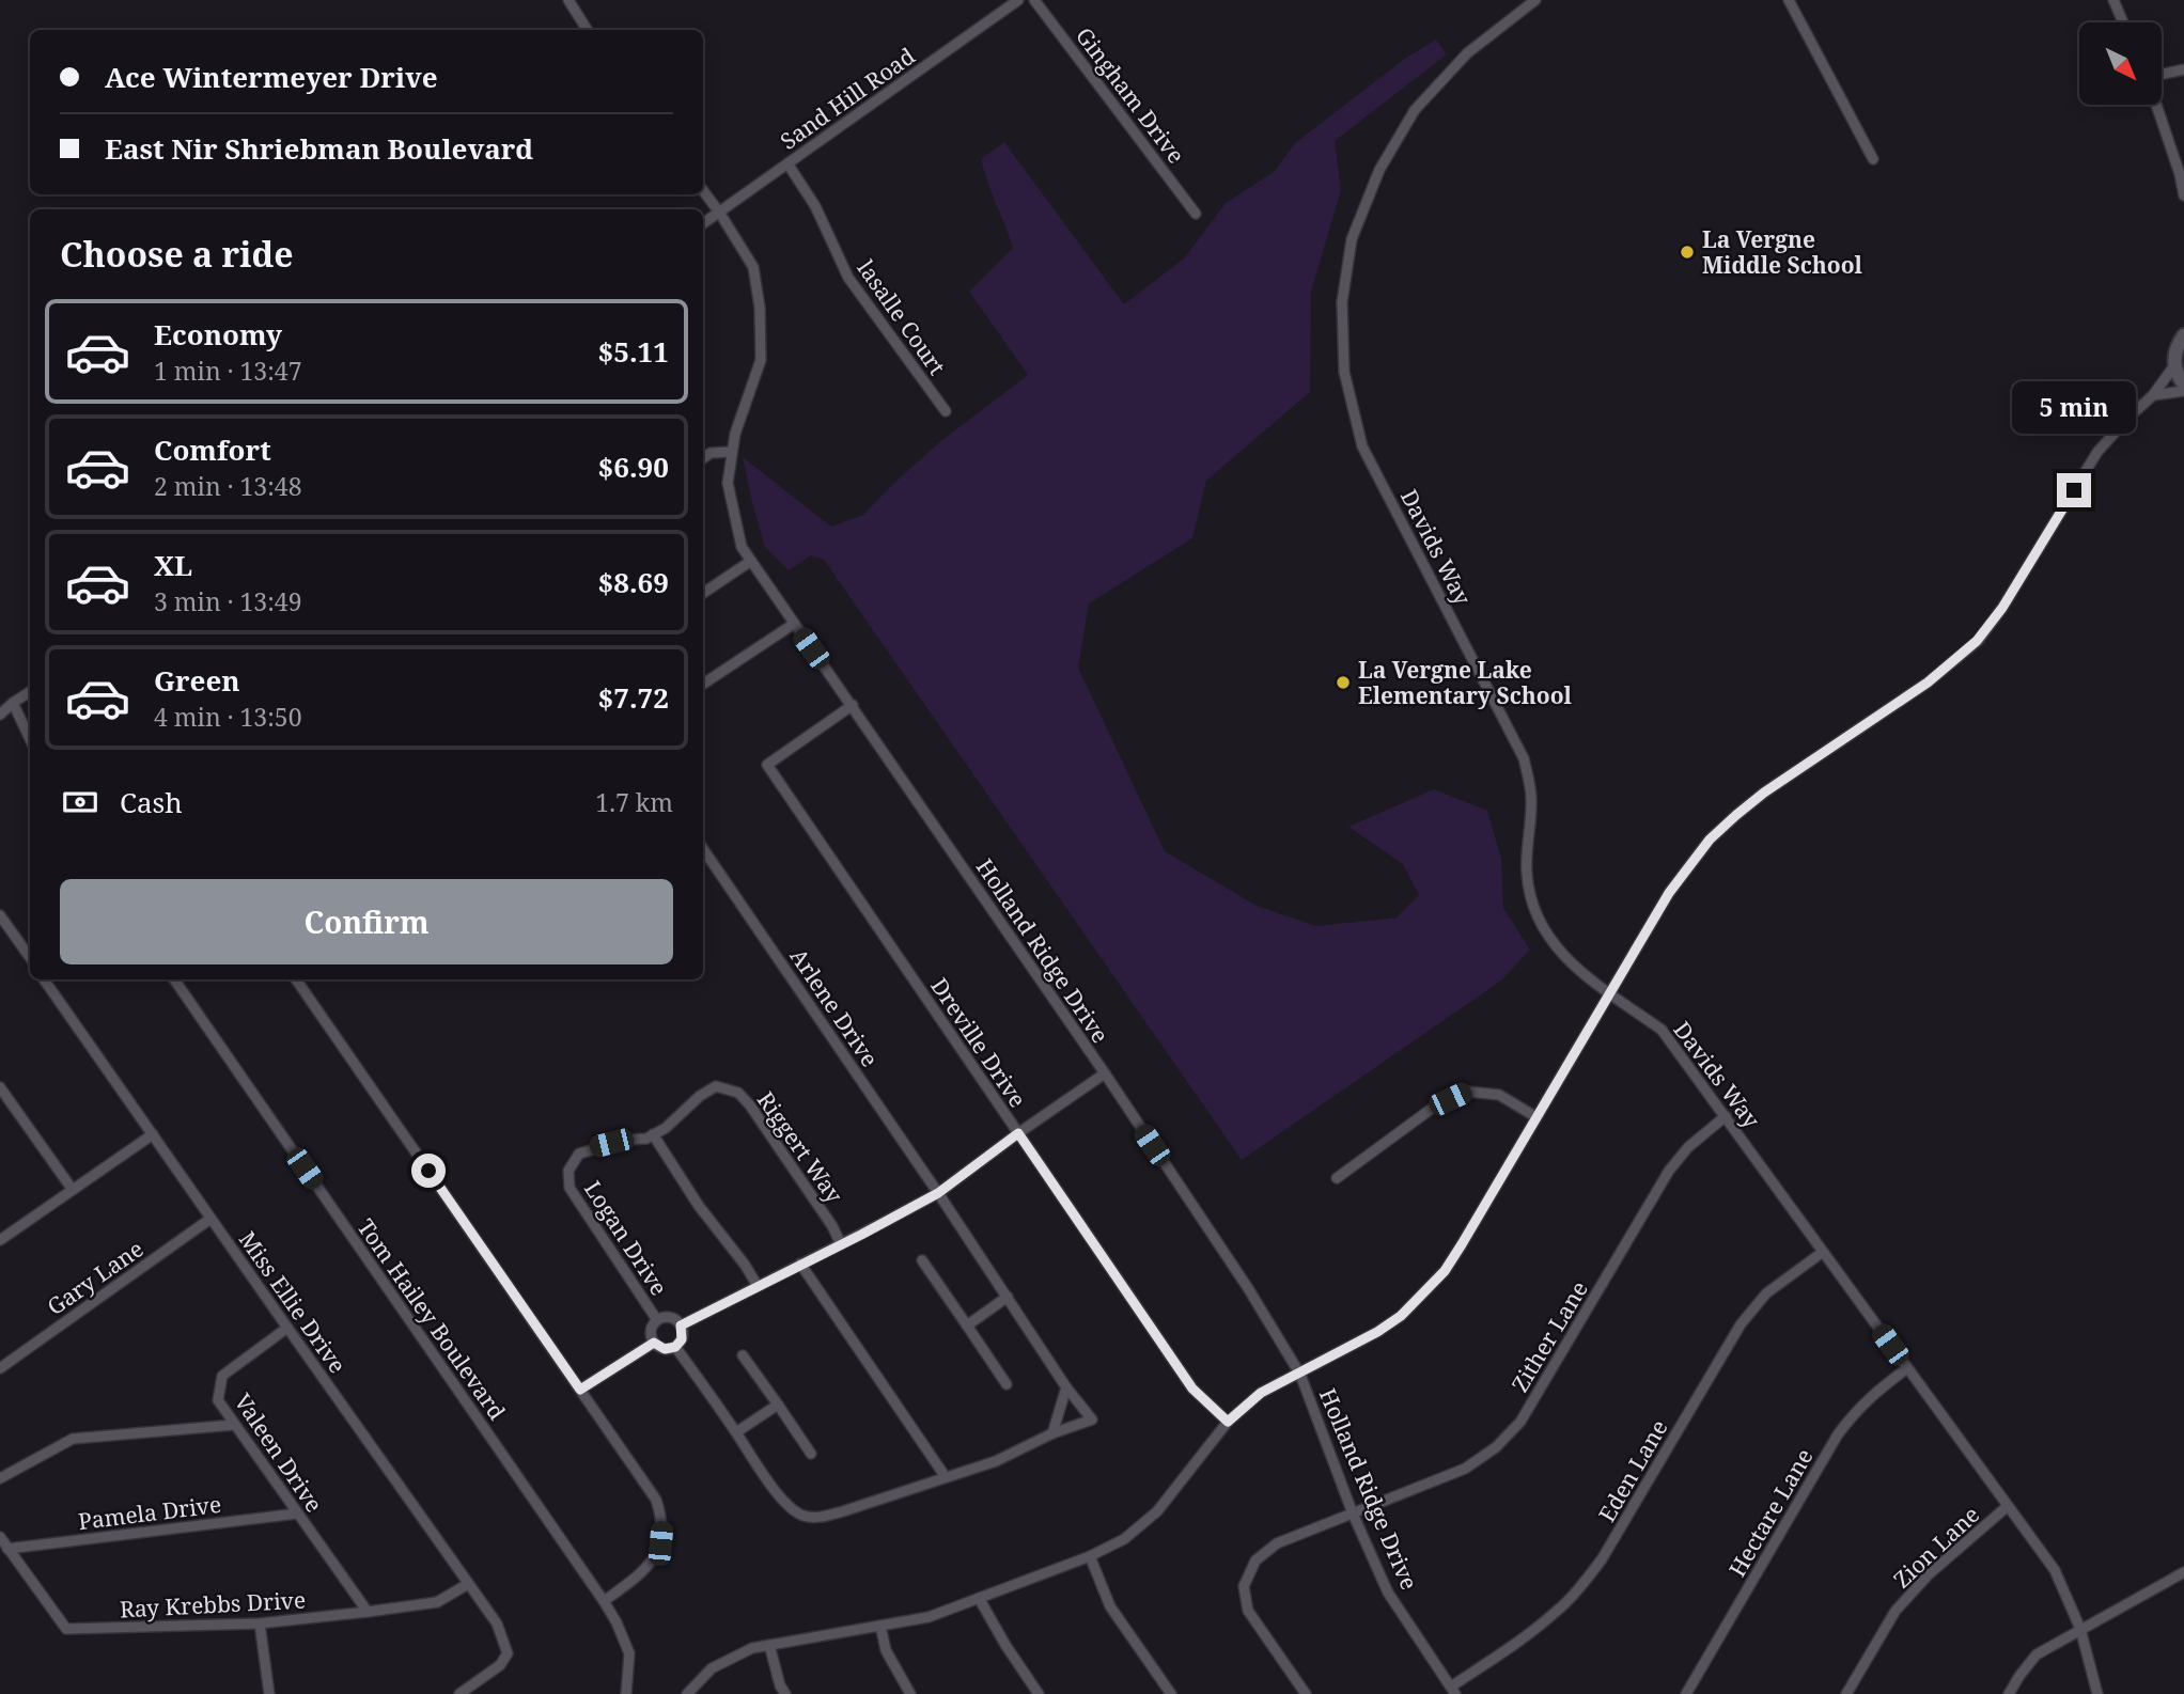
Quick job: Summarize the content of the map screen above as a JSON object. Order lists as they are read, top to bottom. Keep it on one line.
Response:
{"streets":{"street":["Gingham Drive","Sand Hill Road","lasalle Court","Davids Way","Holland Ridge Drive","Arlene Drive","Dreville Drive","Riggert Way","Logan Drive","Gary Lane","Miss Ellie Drive","Tom Hailey Boulevard","Zither Lane","Valeen Drive","Eden Lane","Pamela Drive","Hectare Lane","Zion Lane","Ray Krebbs Drive"]},"crossings":[["Sand Hill Road","lasalle Court"],["Sand Hill Road","Holland Ridge Drive"],["Davids Way","Zither Lane"],["Davids Way","Eden Lane"],["Davids Way","Hectare Lane"],["Davids Way","Zion Lane"],["Holland Ridge Drive","Dreville Drive"],["Holland Ridge Drive","Zither Lane"],["Holland Ridge Drive","Eden Lane"],["Riggert Way","Logan Drive"],["Gary Lane","Miss Ellie Drive"],["Miss Ellie Drive","Valeen Drive"],["Miss Ellie Drive","Ray Krebbs Drive"],["Valeen Drive","Pamela Drive"],["Valeen Drive","Ray Krebbs Drive"],["Pamela Drive","Ray Krebbs Drive"]],"places":["La Vergne Middle School","La Vergne Lake Elementary School"],"north":"bottom right","page":{"banner":["Ace Wintermeyer Drive","East Nir Shriebman Boulevard"],"heading":"Choose a ride","list":[{"name":"Economy","note":"1 min · 13:47","value":"$5.11"},{"name":"Comfort","note":"2 min · 13:48","value":"$6.90"},{"name":"XL","note":"3 min · 13:49","value":"$8.69"},{"name":"Green","note":"4 min · 13:50","value":"$7.72"}],"bubble":"5 min","pay":["Cash","1.7 km"],"buttons":"Confirm"}}
